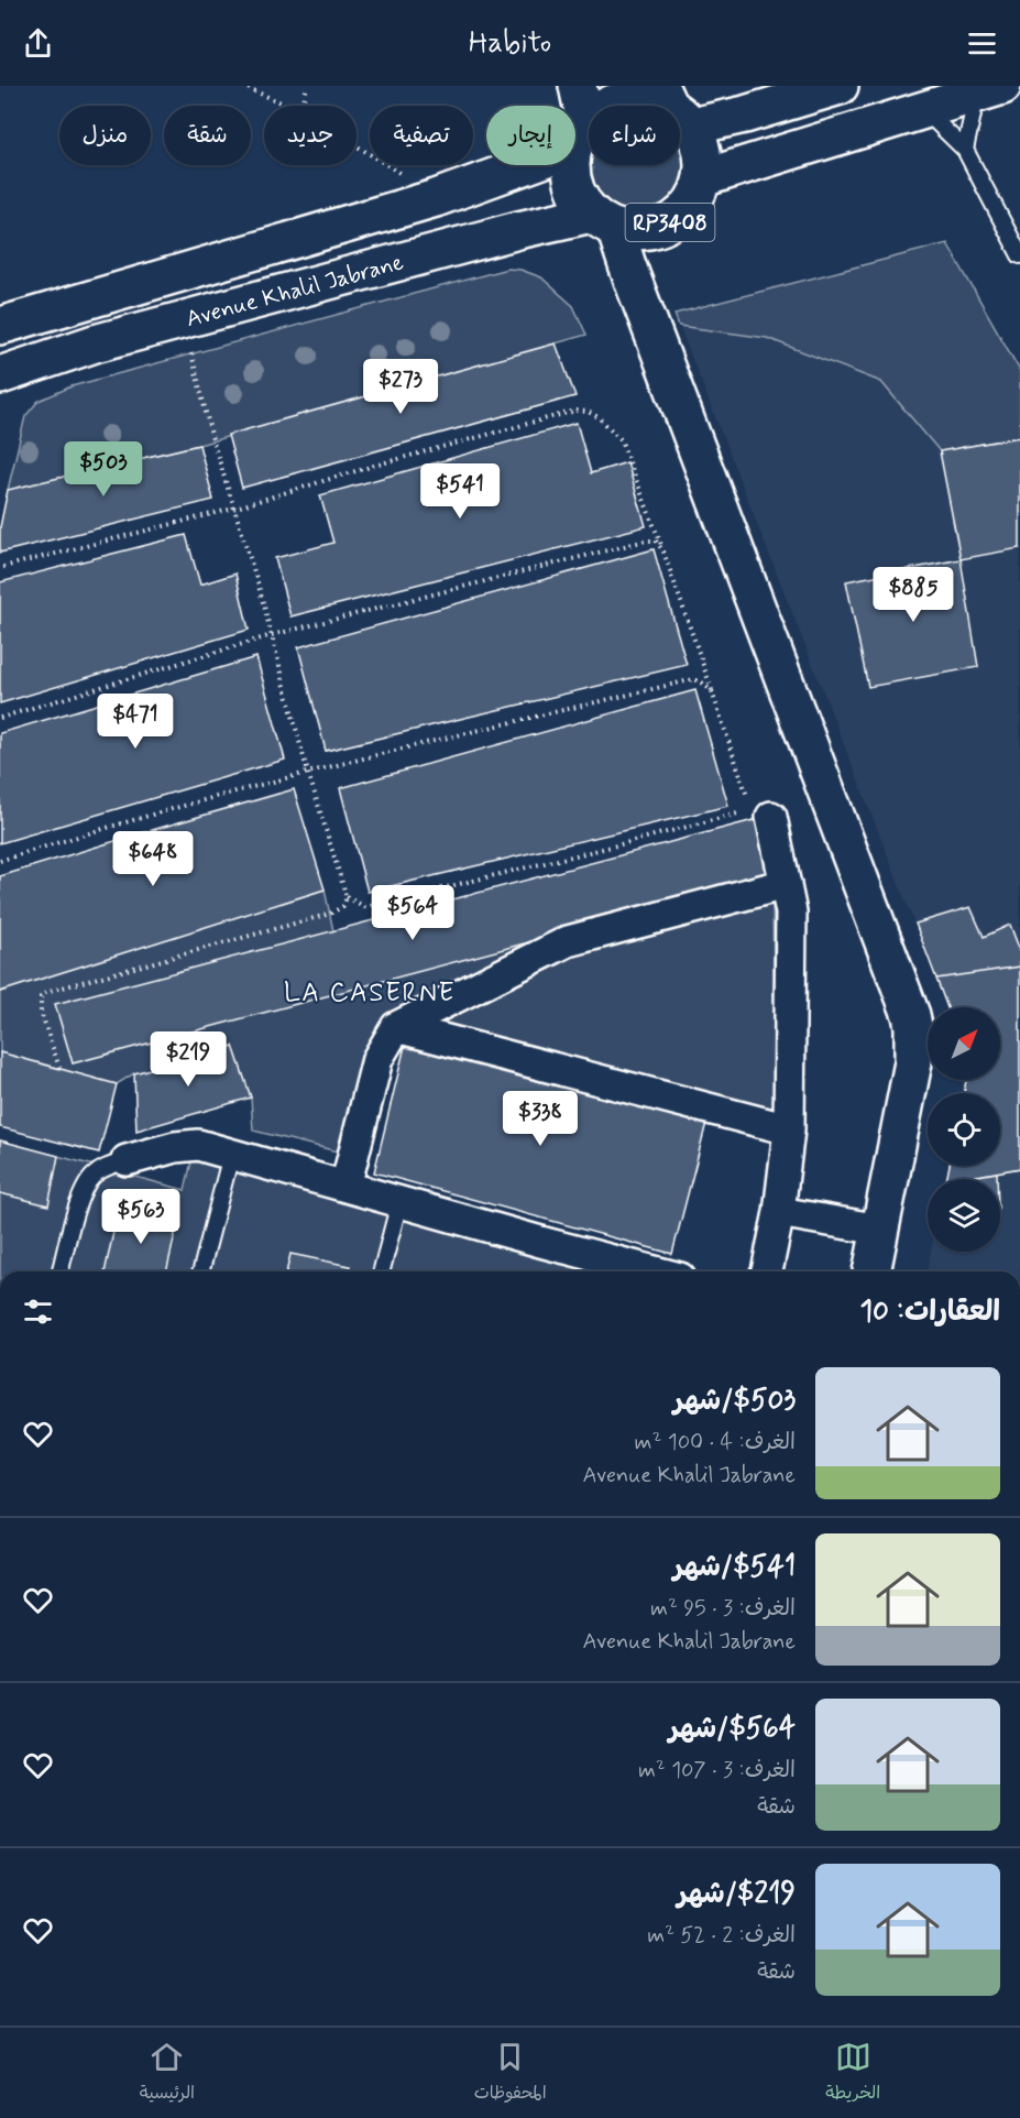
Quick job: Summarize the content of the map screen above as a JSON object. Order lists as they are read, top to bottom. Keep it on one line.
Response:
{"streets":{"main road":["RP3408","Avenue Khalil Jabrane"]},"crossings":[["RP3408","Avenue Khalil Jabrane"]],"districts":["LA CASERNE"],"north":"top right","page":{"header":"Habito","chip":["شراء","إيجار","تصفية","جديد","شقة","منزل"],"price":["$273","$503","$541","$885","$471","$648","$564","$219","$338","$563"],"heading":"العقارات: 10","list":[{"name":"$503/شهر","note":"الغرف: 4 · 100 m² · Avenue Khalil Jabrane"},{"name":"$541/شهر","note":"الغرف: 3 · 95 m² · Avenue Khalil Jabrane"},{"name":"$564/شهر","note":"الغرف: 3 · 107 m² · شقة"},{"name":"$219/شهر","note":"الغرف: 2 · 52 m² · شقة"}],"tabs":["الخريطة","المحفوظات","الرئيسية"]}}
